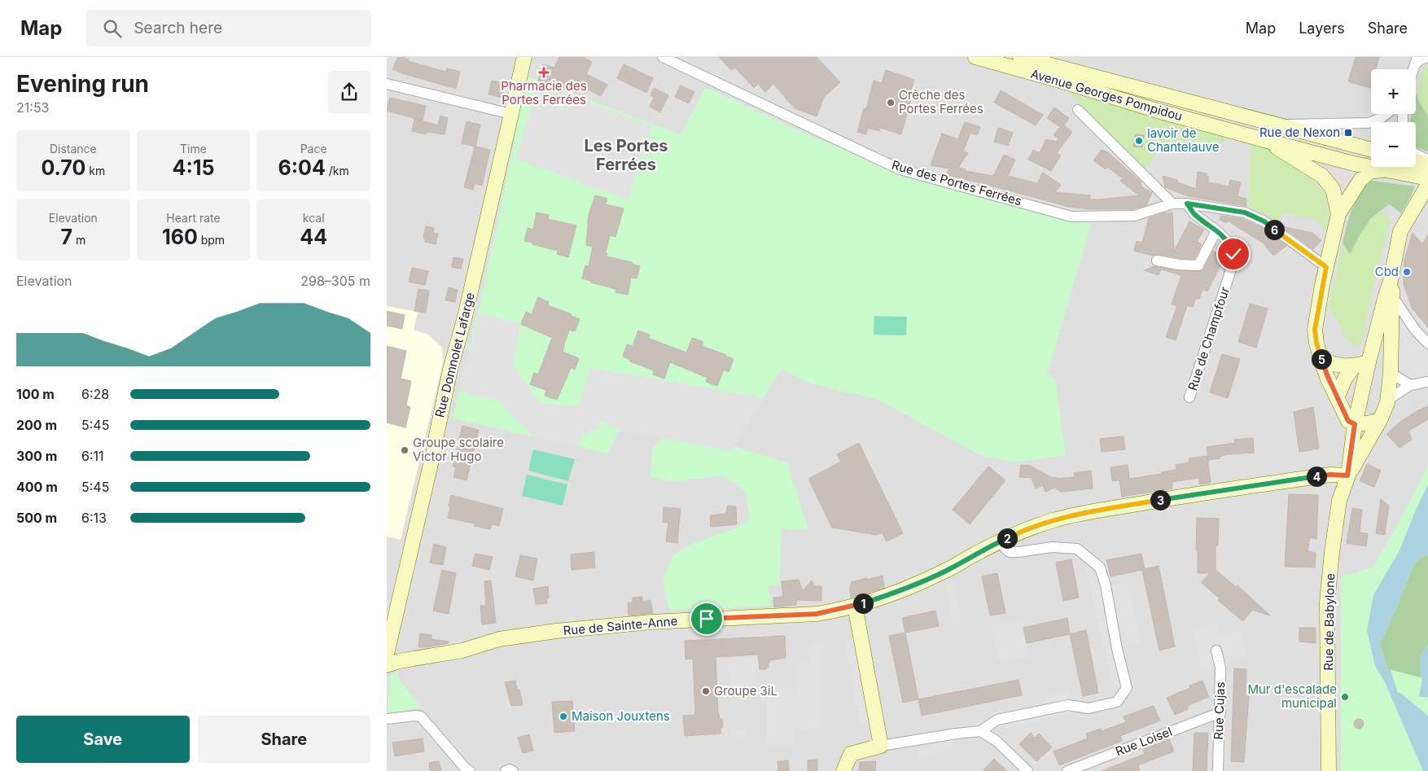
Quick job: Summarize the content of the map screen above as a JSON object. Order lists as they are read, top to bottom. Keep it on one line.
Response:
{"streets":{"street":["Avenue Georges Pompidou","Rue des Portes Ferrées","Rue de Champfour","Rue Domnolet Lafarge","Rue de Babylone","Rue de Sainte-Anne","Rue Cujas","Rue Loisel"]},"crossings":[["Rue des Portes Ferrées","Rue de Champfour"],["Rue de Babylone","Rue de Sainte-Anne"],["Rue Cujas","Rue Loisel"]],"districts":["Les Portes Ferrées"],"places":{"health":["Pharmacie des Portes Ferrées"],"other":["Crèche des Portes Ferrées","lavoir de Chantelauve","Cbd","Groupe scolaire Victor Hugo","Groupe 3iL","Mur d'escalade municipal","Maison Jouxtens"],"transit":["Rue de Nexon"]},"page":{"header":"Map","search":"Search here","nav":["Map","Layers","Share"],"heading":["Evening run","21:53"],"map_buttons":["+","−"],"stats":[["Distance","0.70 km"],["Time","4:15"],["Pace","6:04 /km"],["Elevation","7 m"],["Heart rate","160 bpm"],["kcal","44"]],"pins":["6","5","4","3","2","1"],"chart":["Elevation","298–305 m"],"list":[{"name":"100 m","note":"6:28"},{"name":"200 m","note":"5:45"},{"name":"300 m","note":"6:11"},{"name":"400 m","note":"5:45"},{"name":"500 m","note":"6:13"}],"buttons":["Save","Share"]}}
